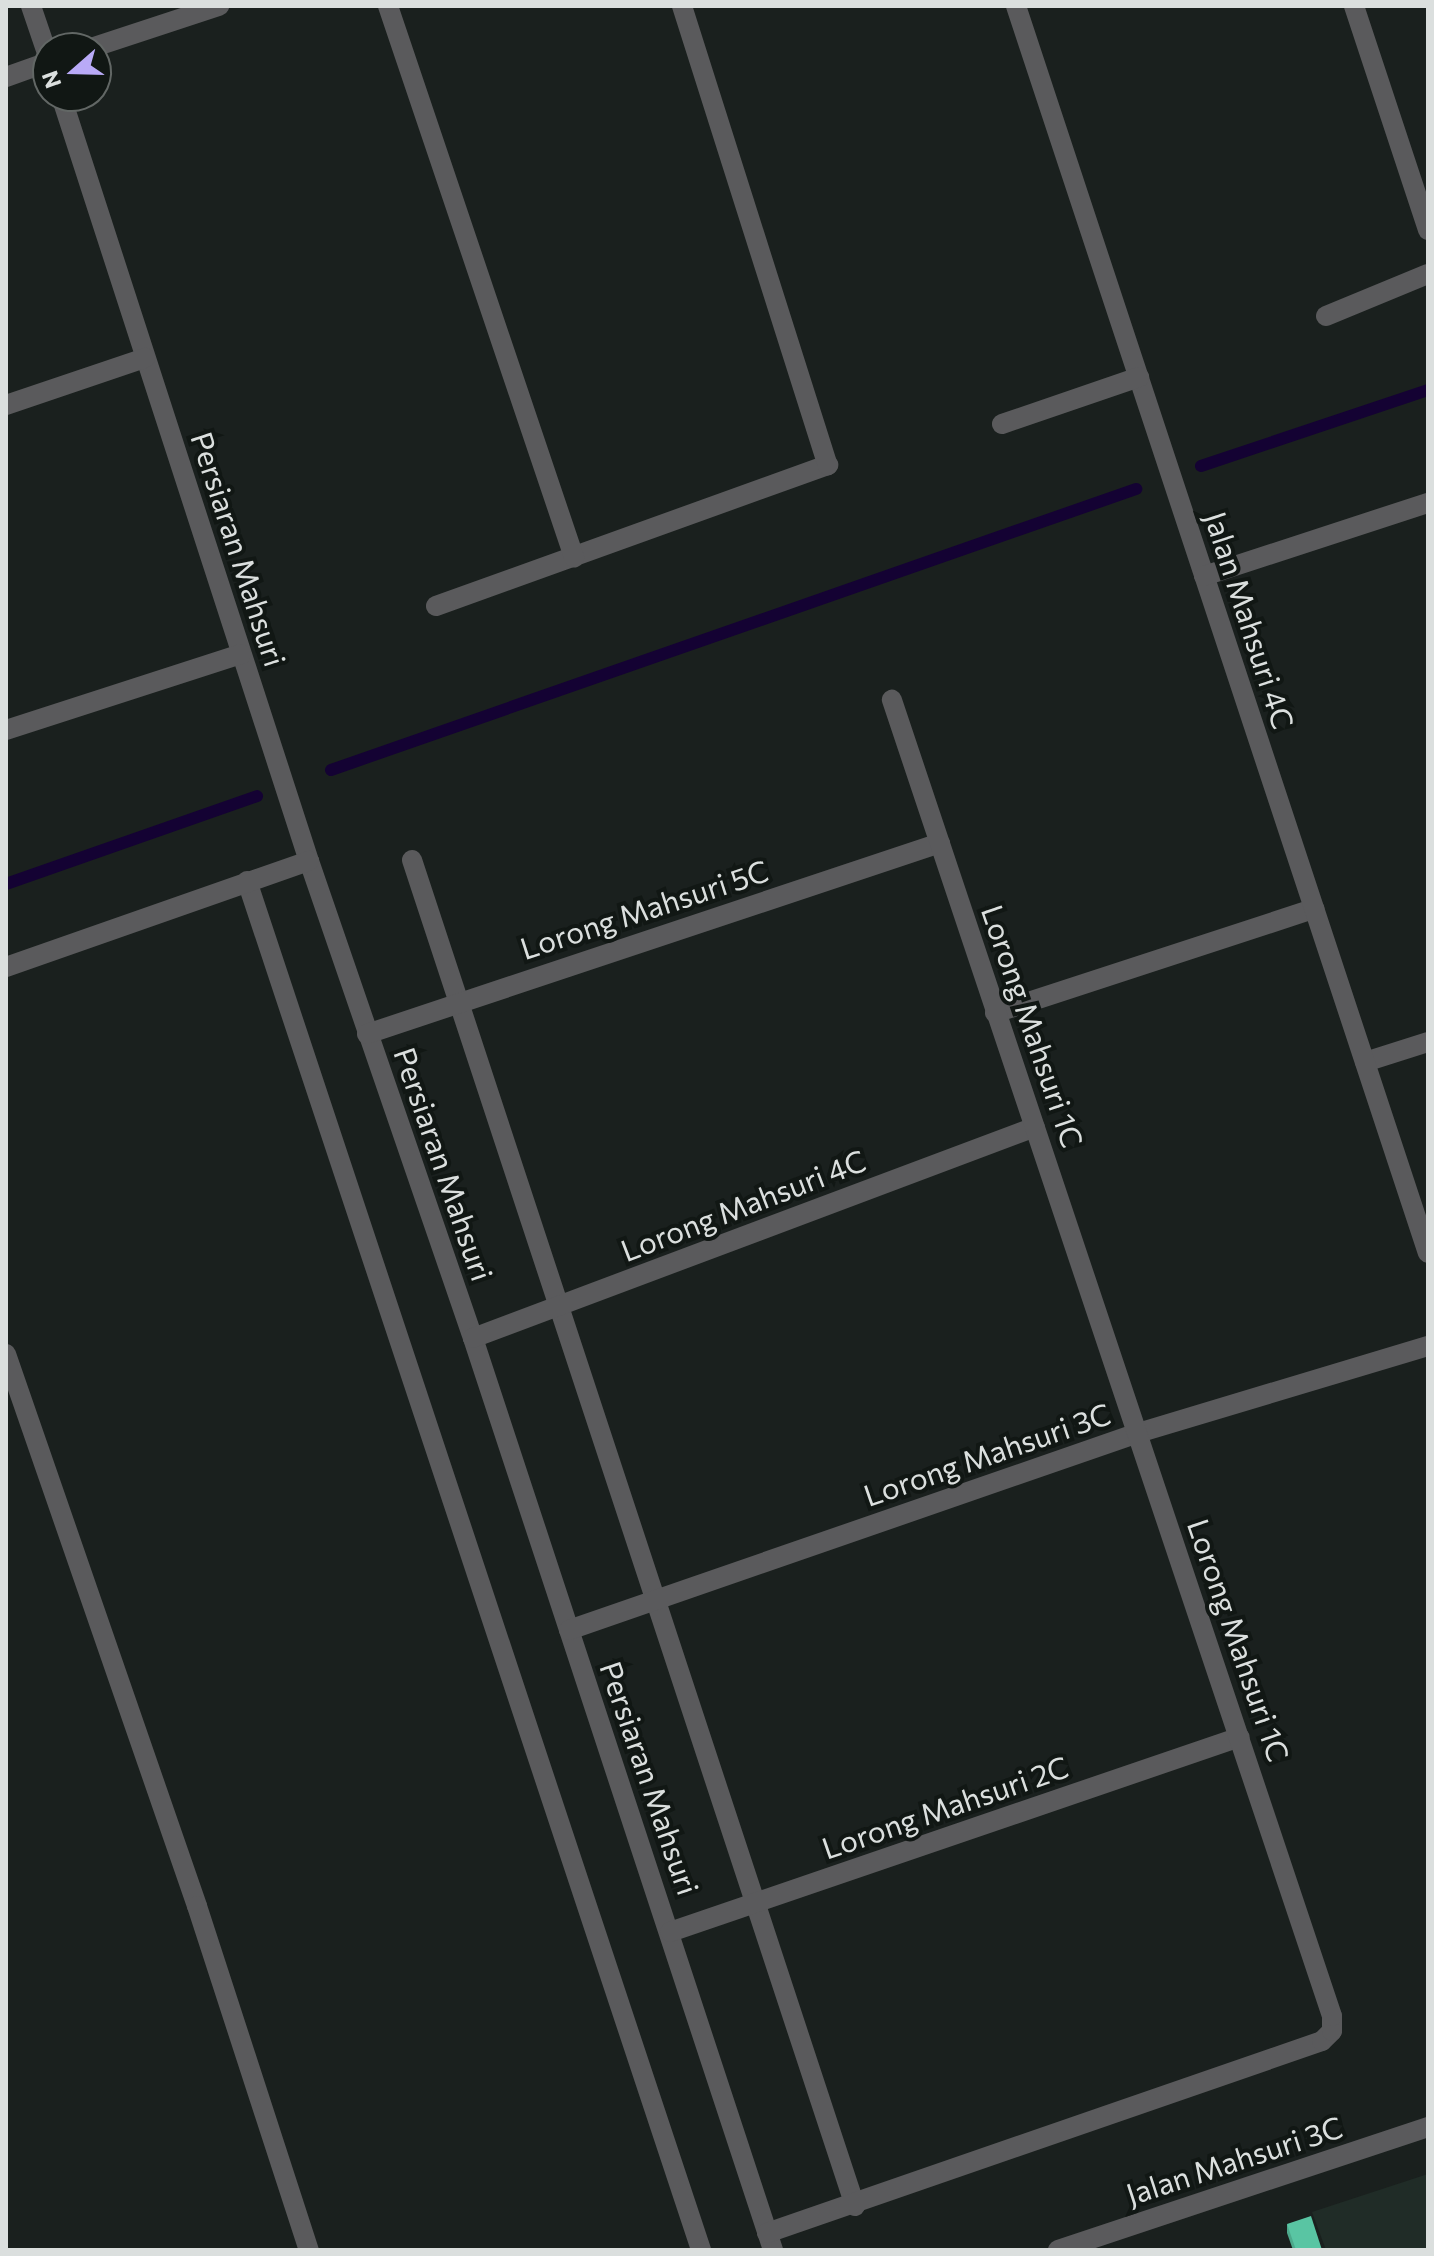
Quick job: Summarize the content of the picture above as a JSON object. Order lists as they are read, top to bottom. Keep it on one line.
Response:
{"streets":{"street":["Persiaran Mahsuri","Jalan Mahsuri 4C","Lorong Mahsuri 5C","Lorong Mahsuri 1C","Lorong Mahsuri 4C","Lorong Mahsuri 3C","Lorong Mahsuri 2C","Jalan Mahsuri 3C"]},"crossings":[["Persiaran Mahsuri","Lorong Mahsuri 5C"],["Persiaran Mahsuri","Lorong Mahsuri 1C"],["Persiaran Mahsuri","Lorong Mahsuri 4C"],["Persiaran Mahsuri","Lorong Mahsuri 3C"],["Persiaran Mahsuri","Lorong Mahsuri 2C"],["Lorong Mahsuri 5C","Lorong Mahsuri 1C"],["Lorong Mahsuri 1C","Lorong Mahsuri 4C"],["Lorong Mahsuri 1C","Lorong Mahsuri 3C"],["Lorong Mahsuri 1C","Lorong Mahsuri 2C"]],"north":"left"}
